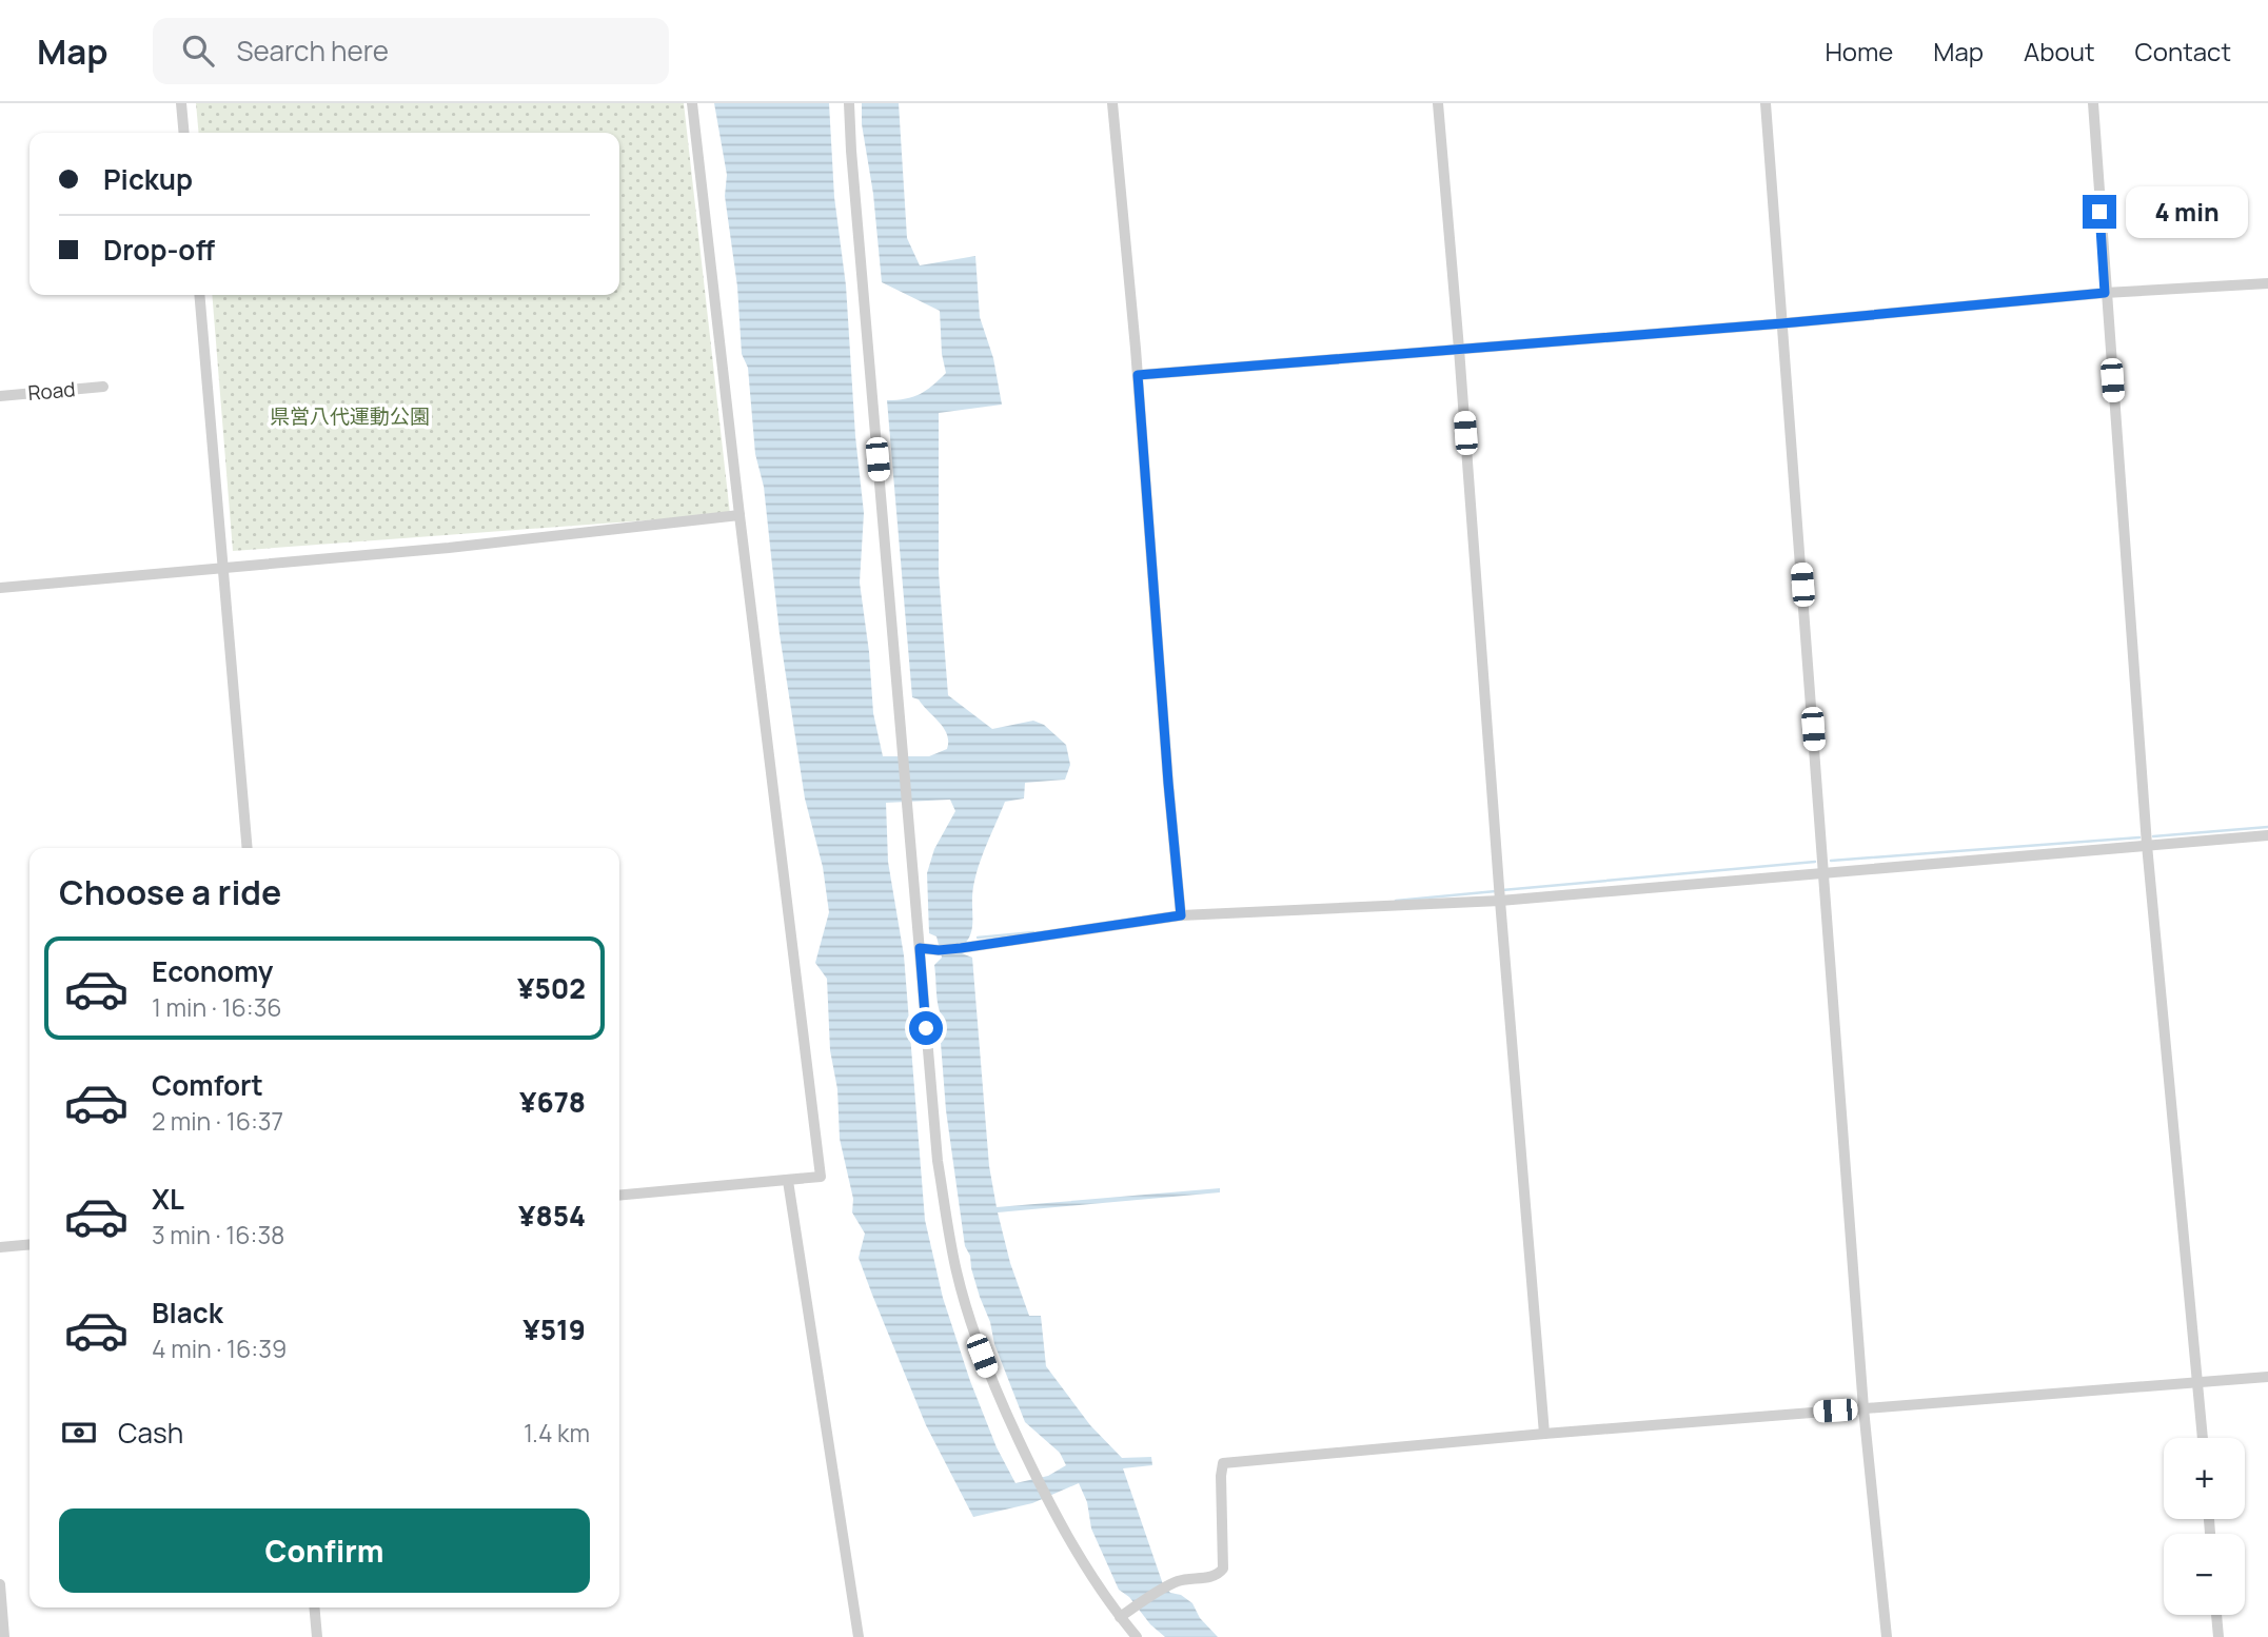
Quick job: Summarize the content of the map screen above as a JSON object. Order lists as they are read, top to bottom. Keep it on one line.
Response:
{"streets":{"street":["Road"]},"parks":["県営八代運動公園"],"page":{"header":"Map","search":"Search here","nav":["Home","Map","About","Contact"],"banner":["Pickup","Drop-off"],"bubble":"4 min","heading":"Choose a ride","list":[{"name":"Economy","note":"1 min · 16:36","value":"¥502"},{"name":"Comfort","note":"2 min · 16:37","value":"¥678"},{"name":"XL","note":"3 min · 16:38","value":"¥854"},{"name":"Black","note":"4 min · 16:39","value":"¥519"}],"pay":["Cash","1.4 km"],"map_buttons":["+","−"],"buttons":"Confirm"}}
